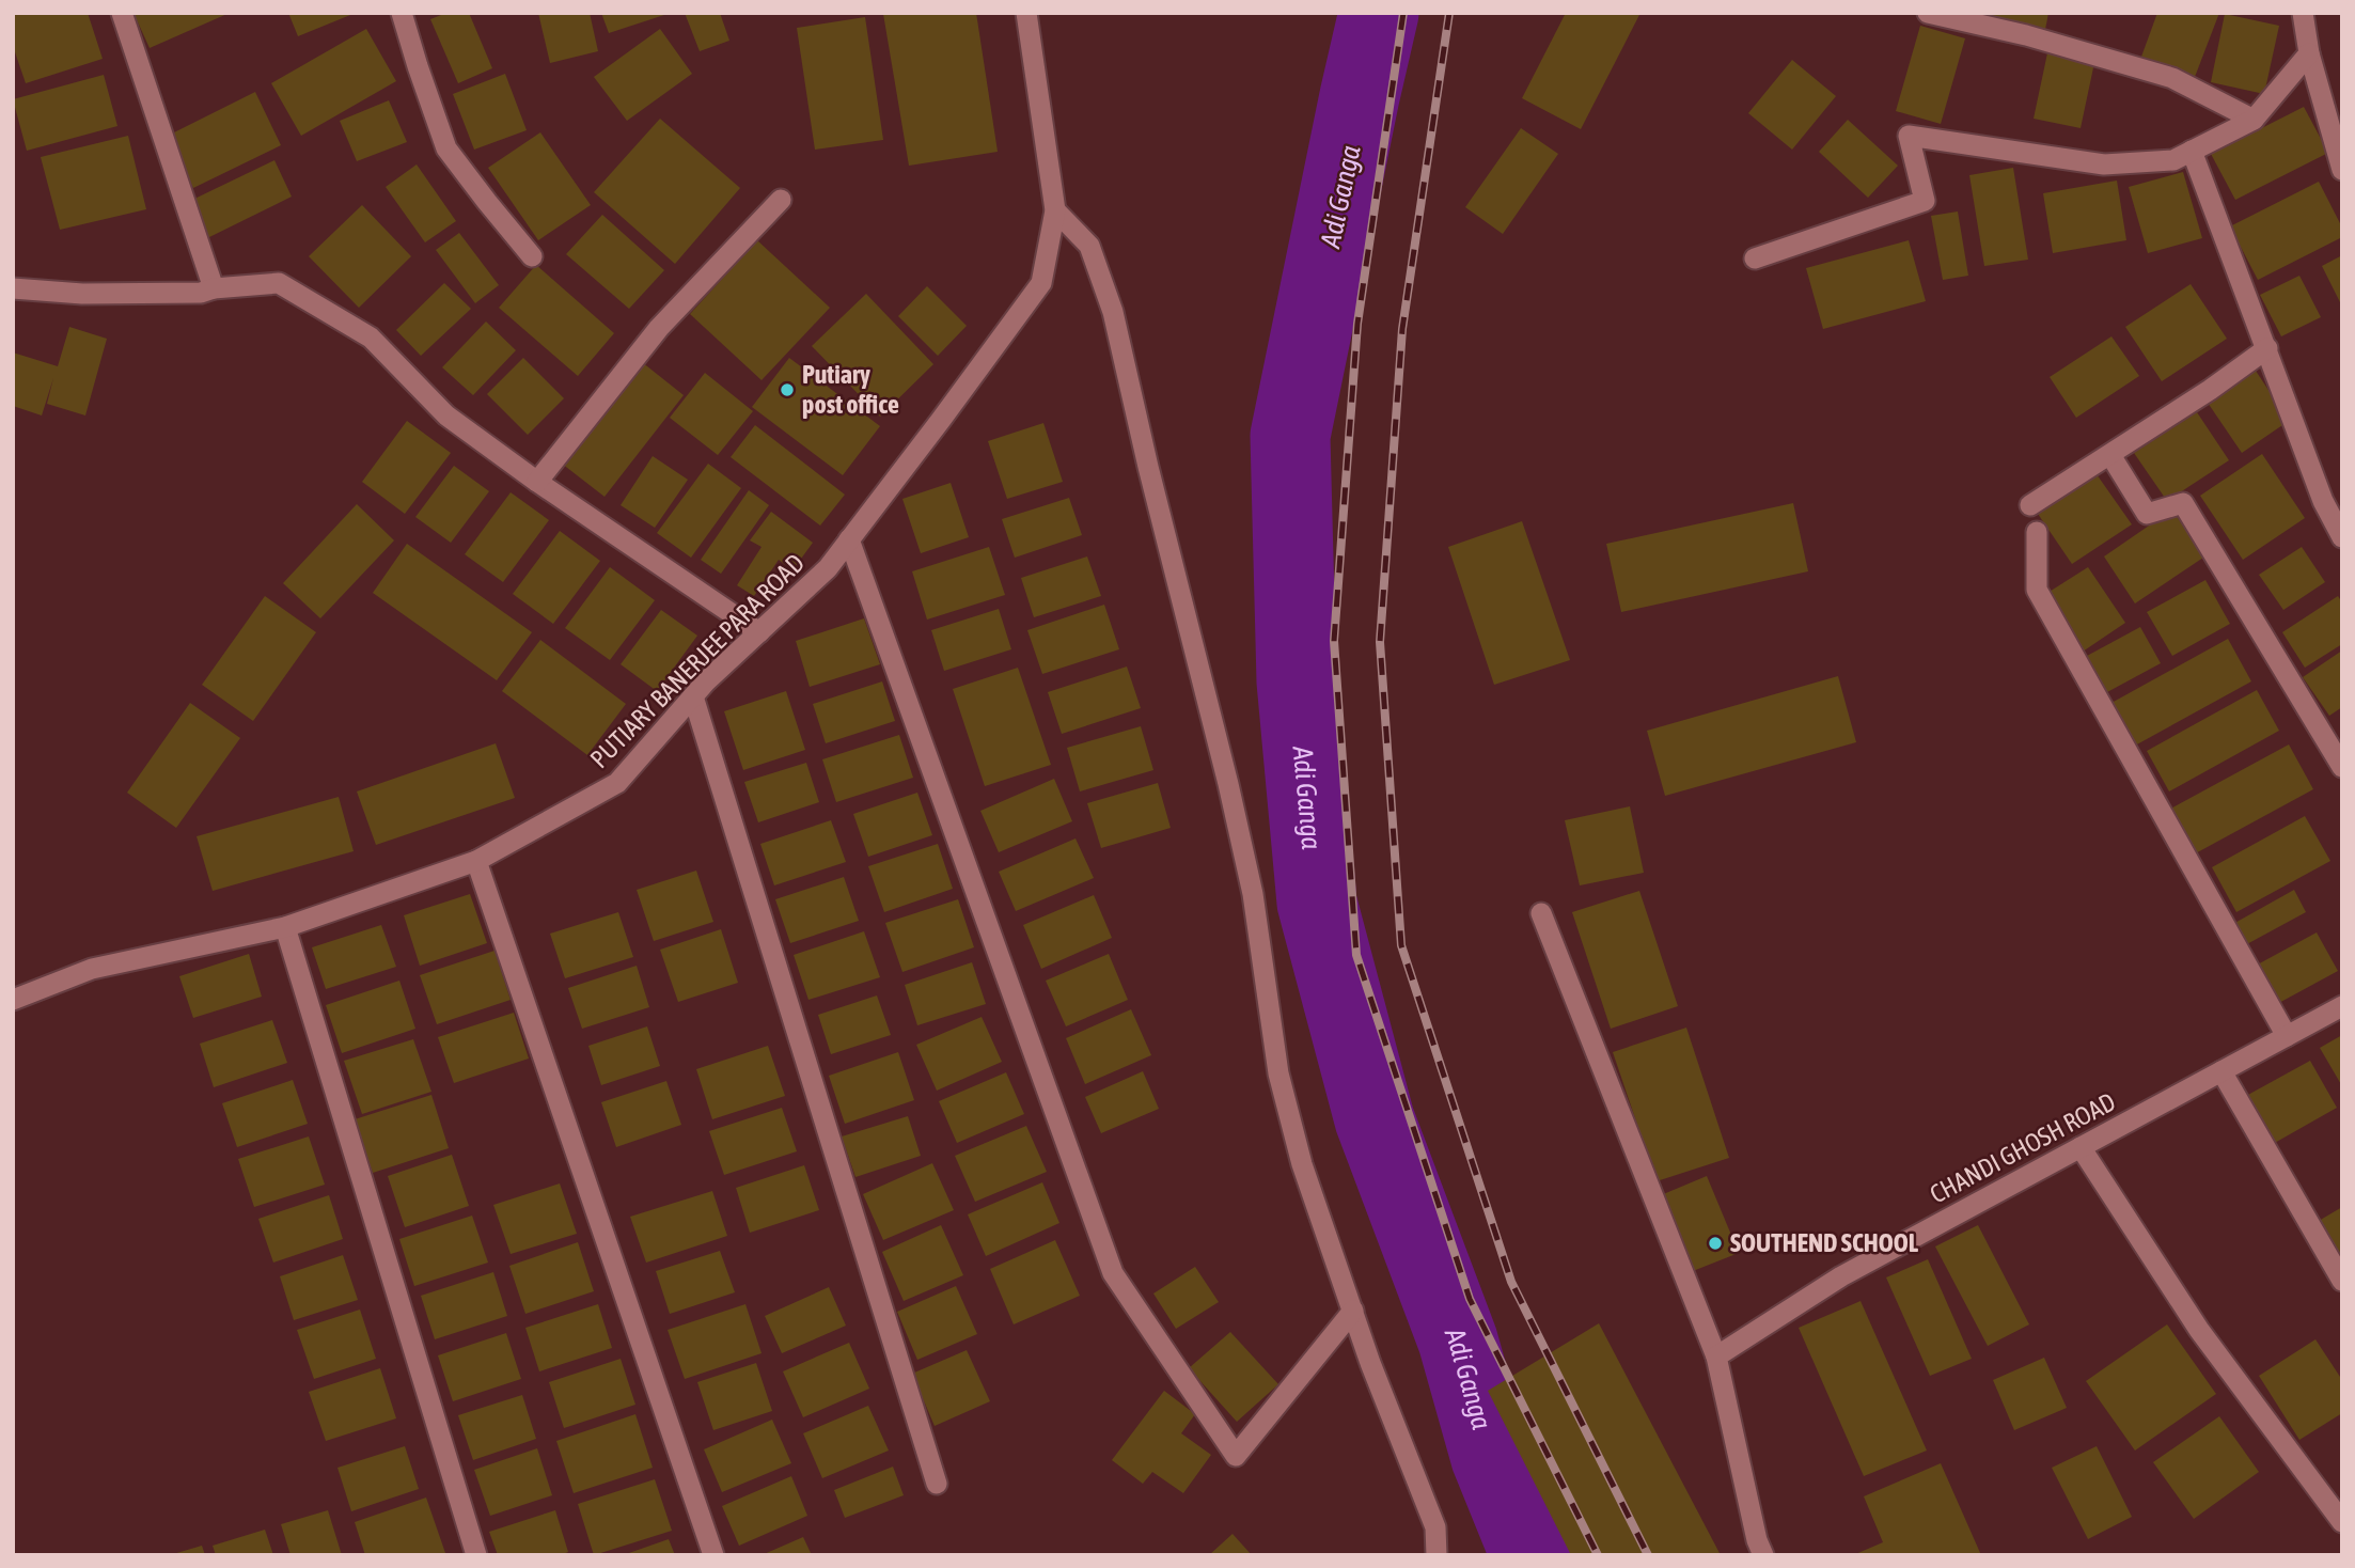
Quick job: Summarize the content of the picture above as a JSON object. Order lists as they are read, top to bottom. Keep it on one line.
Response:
{"streets":{"street":["PUTIARY BANERJEE PARA ROAD","CHANDI GHOSH ROAD"]},"water":["Adi Ganga"],"places":["Putiary post office","SOUTHEND SCHOOL"]}
